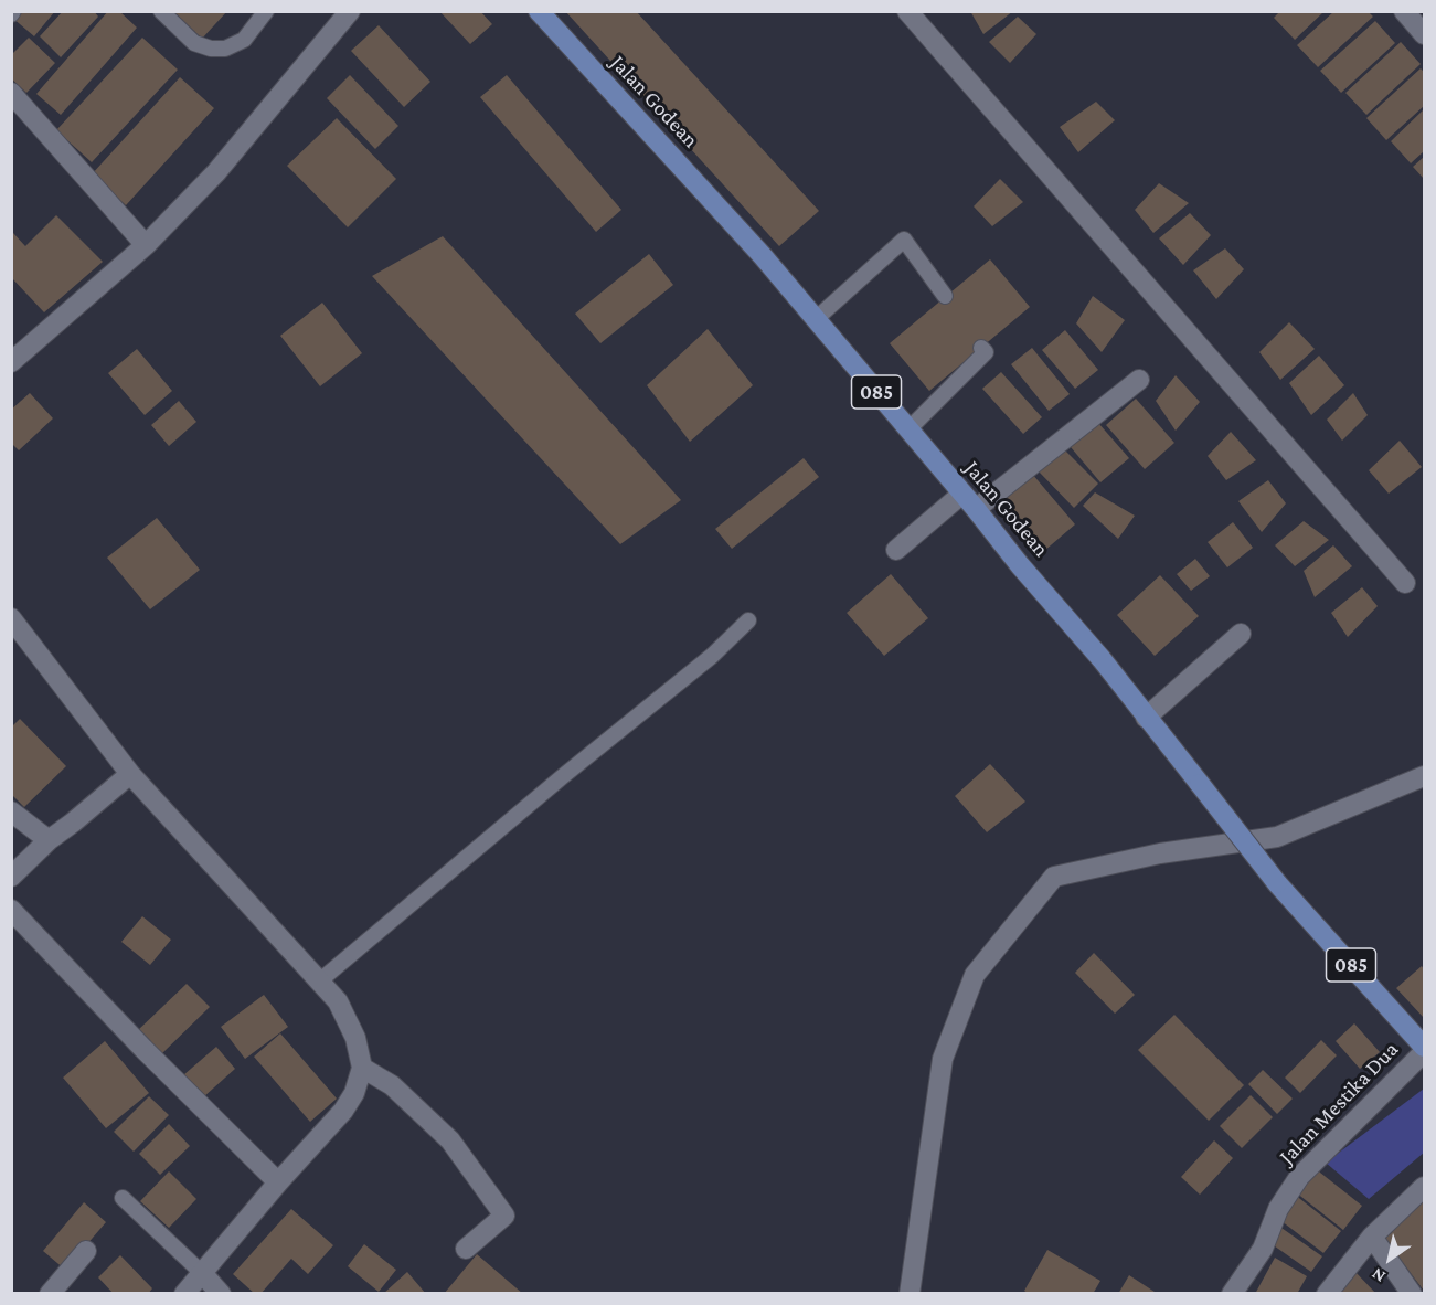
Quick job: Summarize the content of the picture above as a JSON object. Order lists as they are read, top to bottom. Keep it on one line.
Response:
{"streets":{"main road":["Jalan Godean","085"],"street":["Jalan Mestika Dua"]},"north":"bottom left"}
